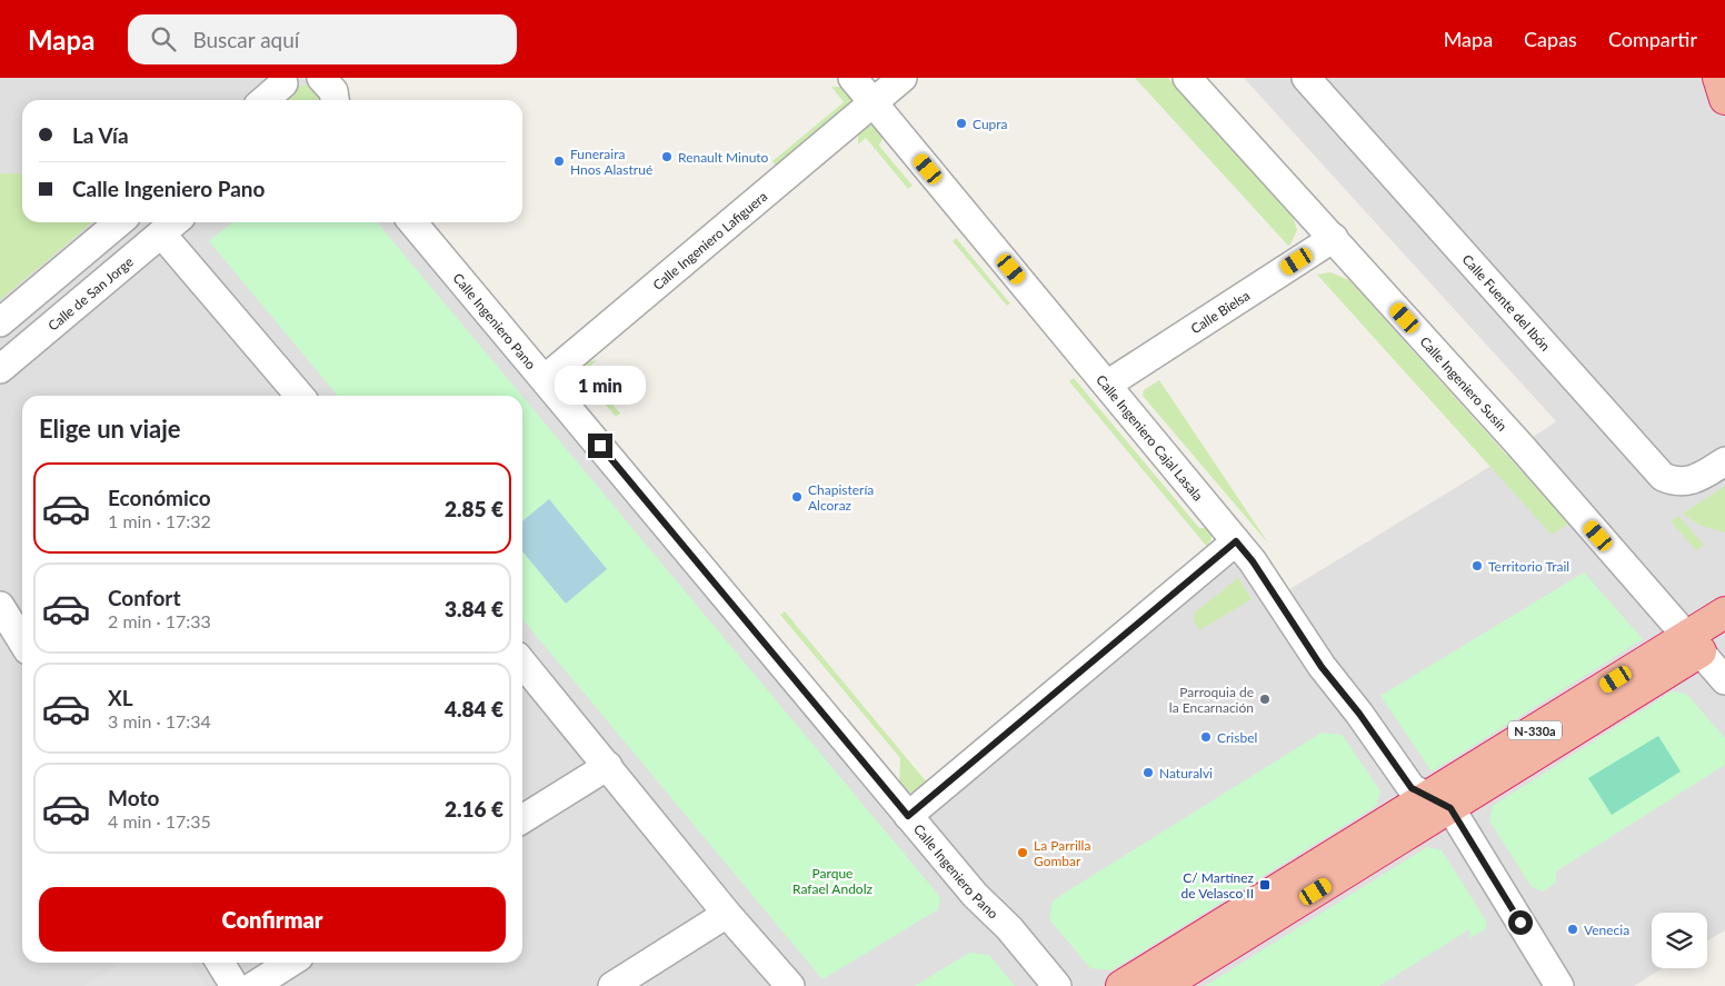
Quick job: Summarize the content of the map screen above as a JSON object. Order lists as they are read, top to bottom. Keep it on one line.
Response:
{"streets":{"highway":["N-330a"],"street":["Calle Ingeniero Lafiguera","Calle de San Jorge","Calle Fuente del Ibón","Calle Bielsa","Calle Ingeniero Pano","Calle Ingeniero Susín","Calle Ingeniero Cajal Lasala"]},"crossings":[["Calle Ingeniero Lafiguera","Calle Ingeniero Pano"],["Calle Ingeniero Lafiguera","Calle Ingeniero Cajal Lasala"],["Calle Bielsa","Calle Ingeniero Susín"],["Calle Bielsa","Calle Ingeniero Cajal Lasala"],["Calle Ingeniero Susín","N-330a"],["Calle Ingeniero Cajal Lasala","N-330a"]],"parks":["Parque Rafael Andolz"],"places":{"other":["Cupra","Renault Minuto","Funeraira Hnos Alastrué","Chapistería Alcoraz","Territorio Trail","Parroquia de la Encarnación","Crisbel","Naturalvi","La Parrilla Gombar","Venecia"],"transit":["C/ Martínez de Velasco II"]},"page":{"header":"Mapa","search":"Buscar aquí","nav":["Mapa","Capas","Compartir"],"banner":["La Vía","Calle Ingeniero Pano"],"bubble":"1 min","heading":"Elige un viaje","list":[{"name":"Económico","note":"1 min · 17:32","value":"2.85 €"},{"name":"Confort","note":"2 min · 17:33","value":"3.84 €"},{"name":"XL","note":"3 min · 17:34","value":"4.84 €"},{"name":"Moto","note":"4 min · 17:35","value":"2.16 €"}],"buttons":"Confirmar"}}
